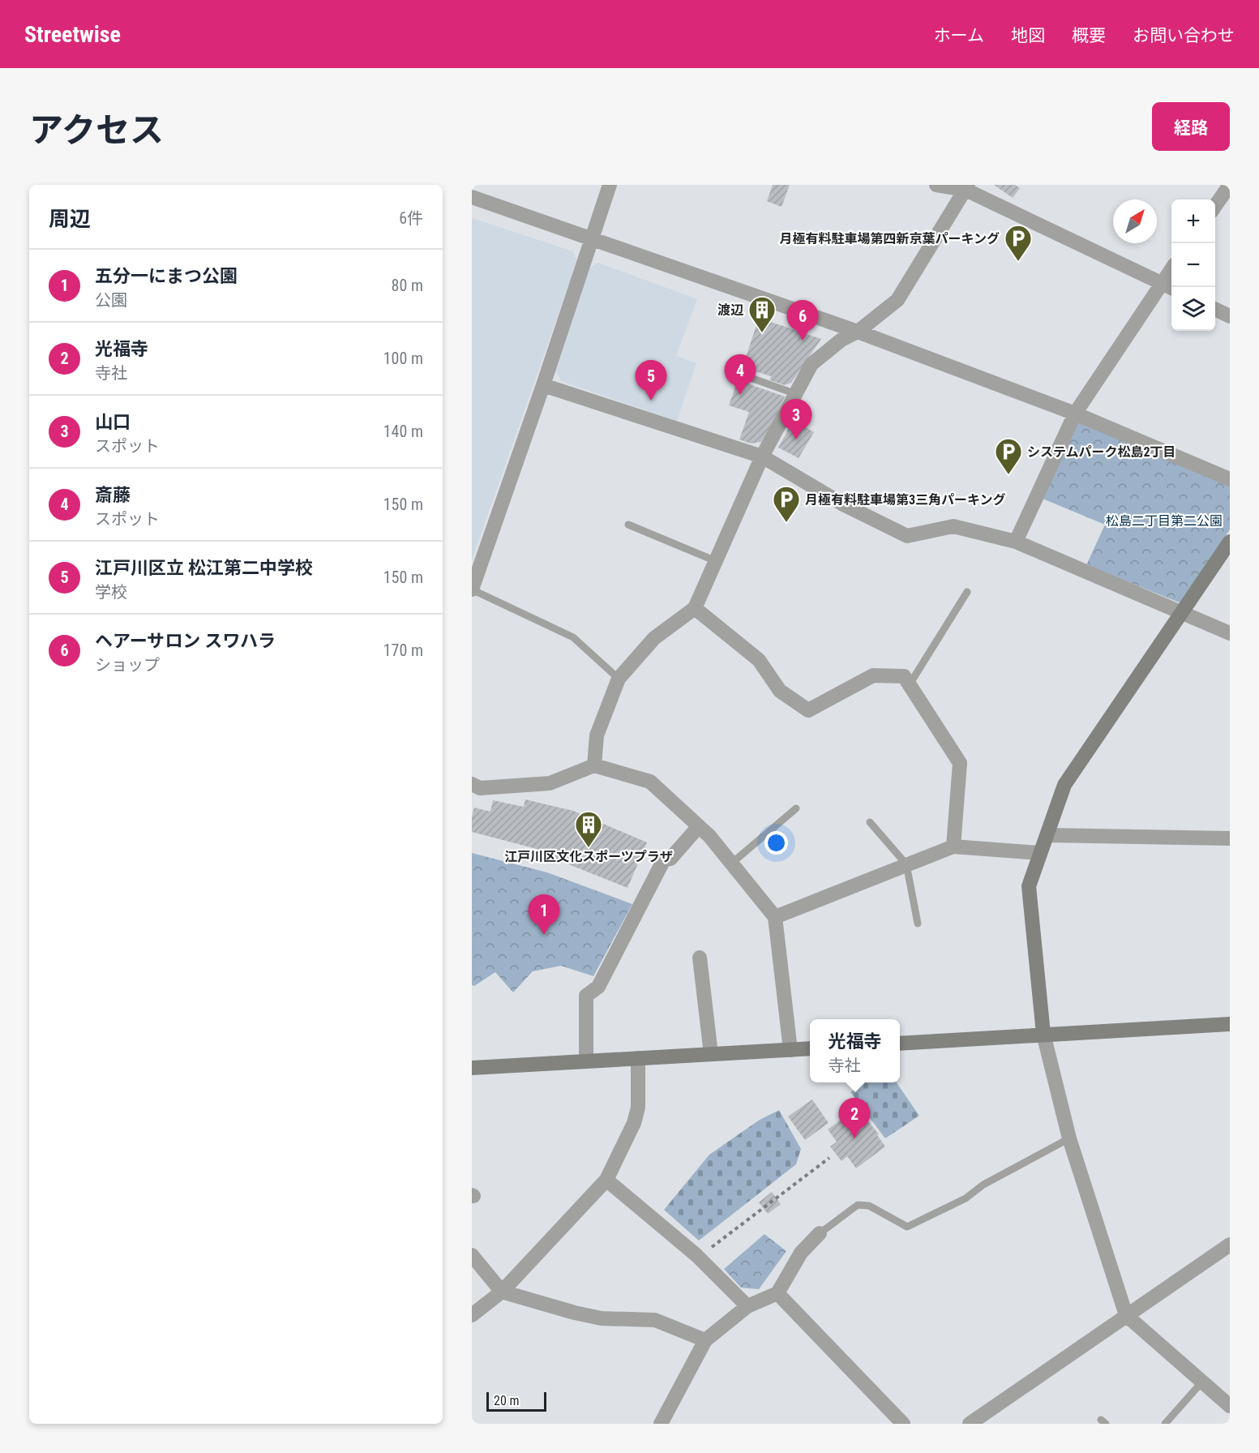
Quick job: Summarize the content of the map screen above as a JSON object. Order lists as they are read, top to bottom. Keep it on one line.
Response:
{"parks":["松島二丁目第二公園"],"places":{"parking":["月極有料駐車場第四新京葉パーキング","システムパーク松島2丁目","月極有料駐車場第3三角パーキング"],"building":["渡辺","江戸川区文化スポーツプラザ"]},"scale_bar":"20 m","north":"top right","page":{"header":"Streetwise","nav":["ホーム","地図","概要","お問い合わせ"],"title":"アクセス","buttons":"経路","heading":["周辺","6件"],"map_buttons":["+","−"],"list":[{"mark":"1","name":"五分一にまつ公園","note":"公園","value":"80 m"},{"mark":"2","name":"光福寺","note":"寺社","value":"100 m"},{"mark":"3","name":"山口","note":"スポット","value":"140 m"},{"mark":"4","name":"斎藤","note":"スポット","value":"150 m"},{"mark":"5","name":"江戸川区立 松江第二中学校","note":"学校","value":"150 m"},{"mark":"6","name":"ヘアーサロン スワハラ","note":"ショップ","value":"170 m"}],"pins":["6","4","5","3","1","2"],"popup":["光福寺","寺社"],"scale":"20 m"}}
